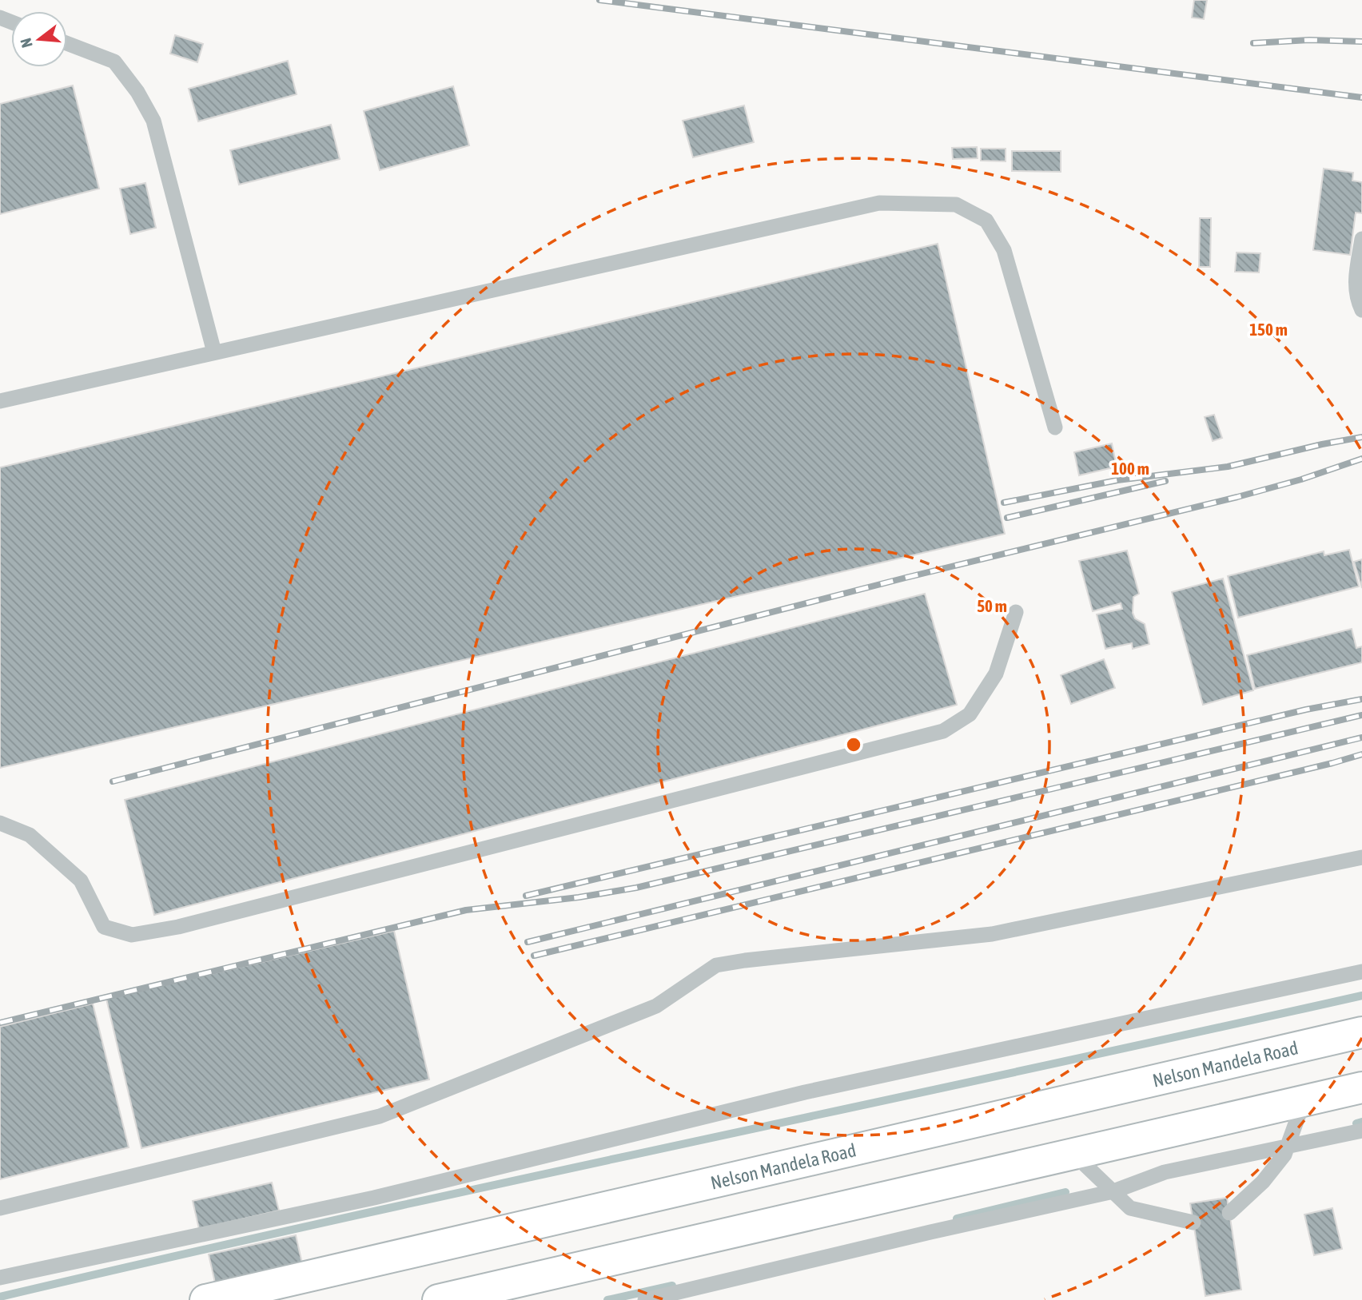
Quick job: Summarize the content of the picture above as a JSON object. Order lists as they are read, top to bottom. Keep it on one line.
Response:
{"streets":{"main road":["Nelson Mandela Road"]},"north":"left","rings":["150 m","100 m","50 m"]}
